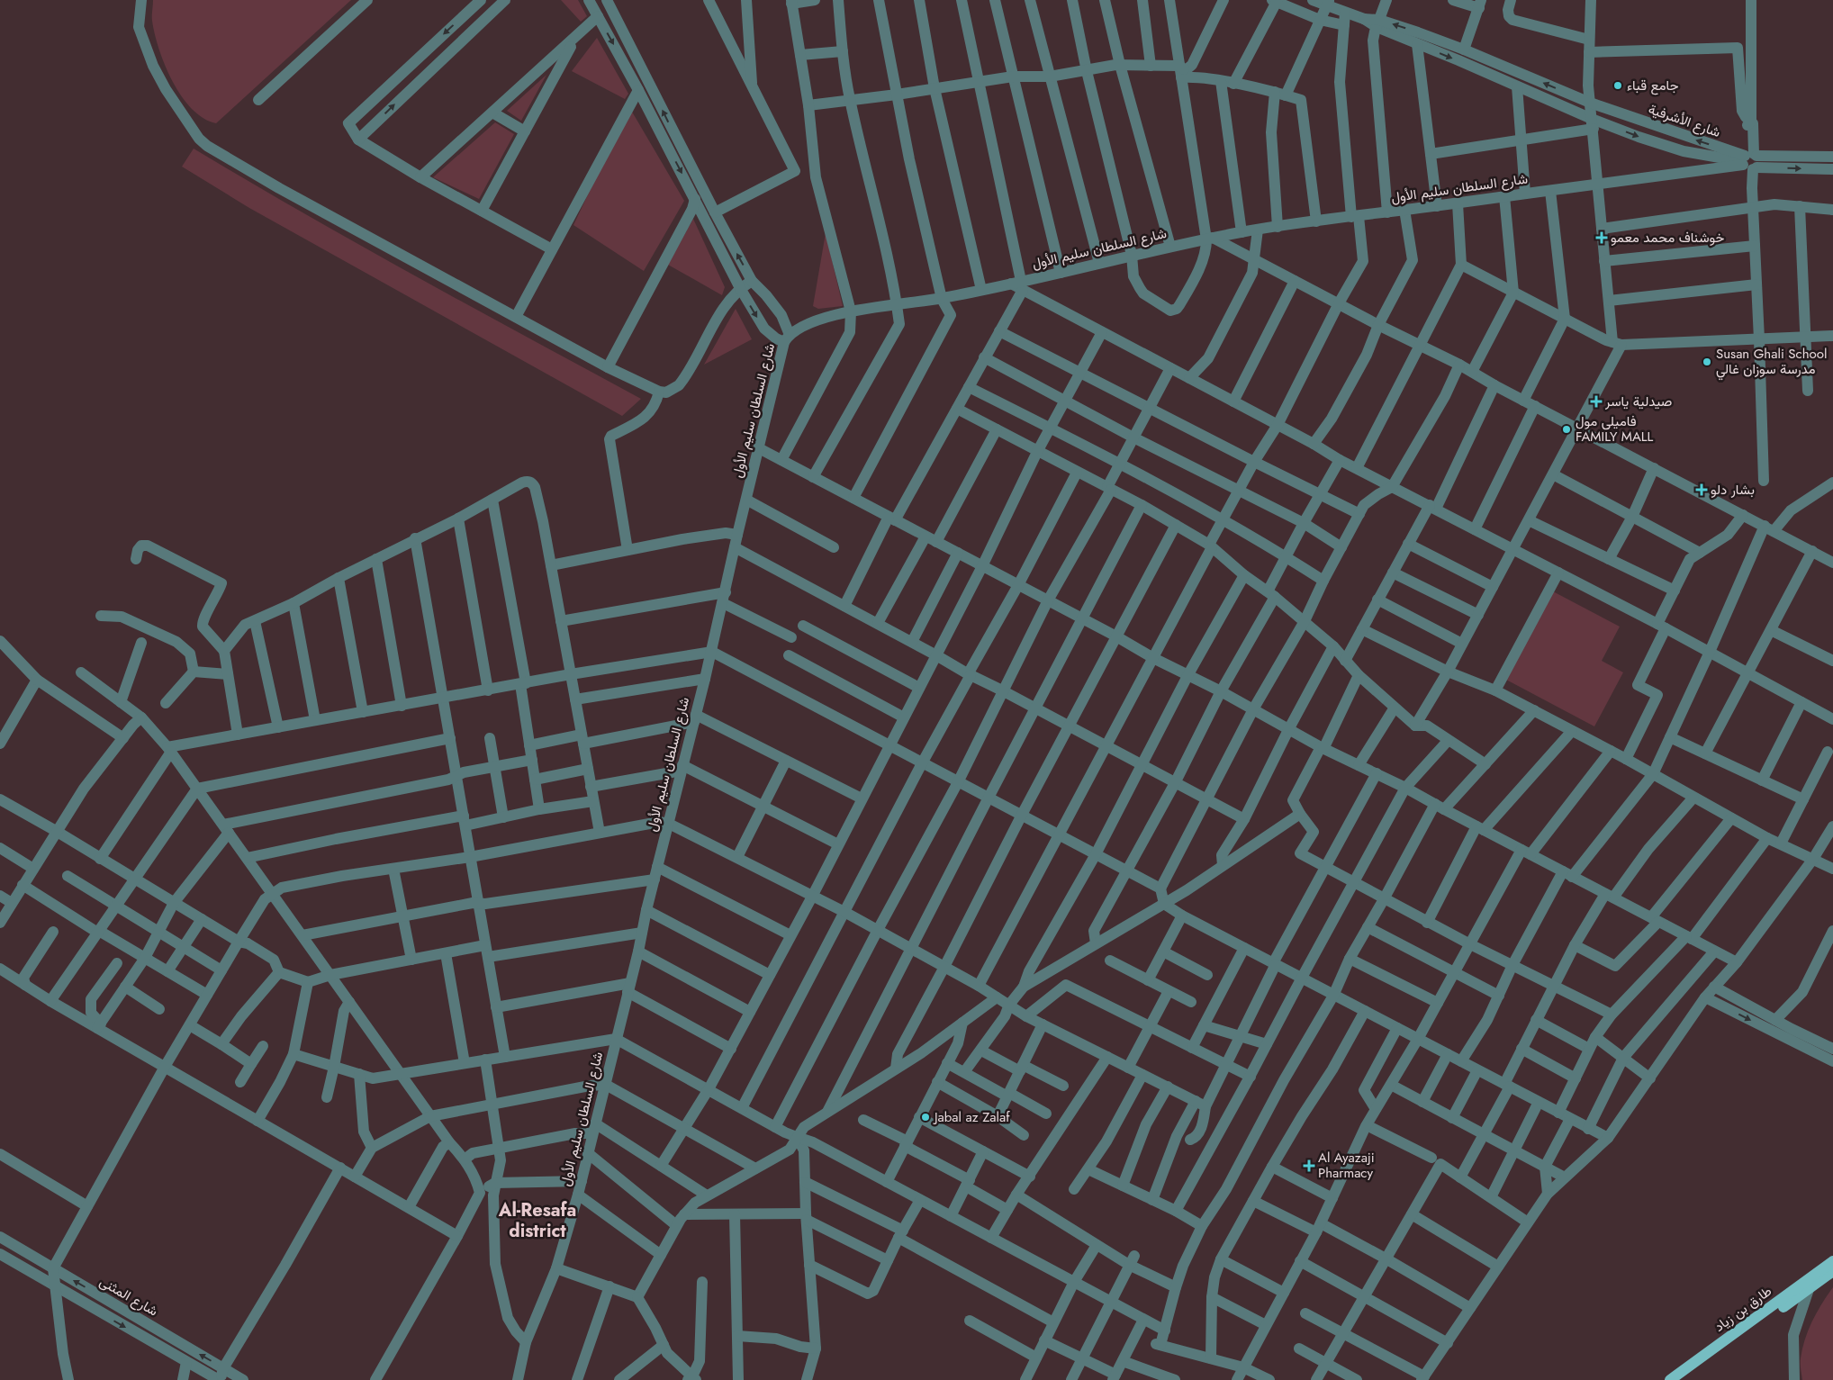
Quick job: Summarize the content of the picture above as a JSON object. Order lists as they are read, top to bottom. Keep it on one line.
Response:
{"streets":{"main road":["طارق بن زياد"],"street":["شارع الأشرفية","شارع السلطان سليم الأول","شارع المثنى"]},"crossings":[["شارع الأشرفية","شارع السلطان سليم الأول"]],"districts":["Al-Resafa district"],"places":{"other":["جامع قباء","Susan Ghali School مدرسة سوزان غالي","فاميلي مول FAMILY MALL","Jabal az Zalaf"],"health":["خوشناف محمد معمو","صيدلية ياسر","بشار دلو","Al Ayazaji Pharmacy"]}}
